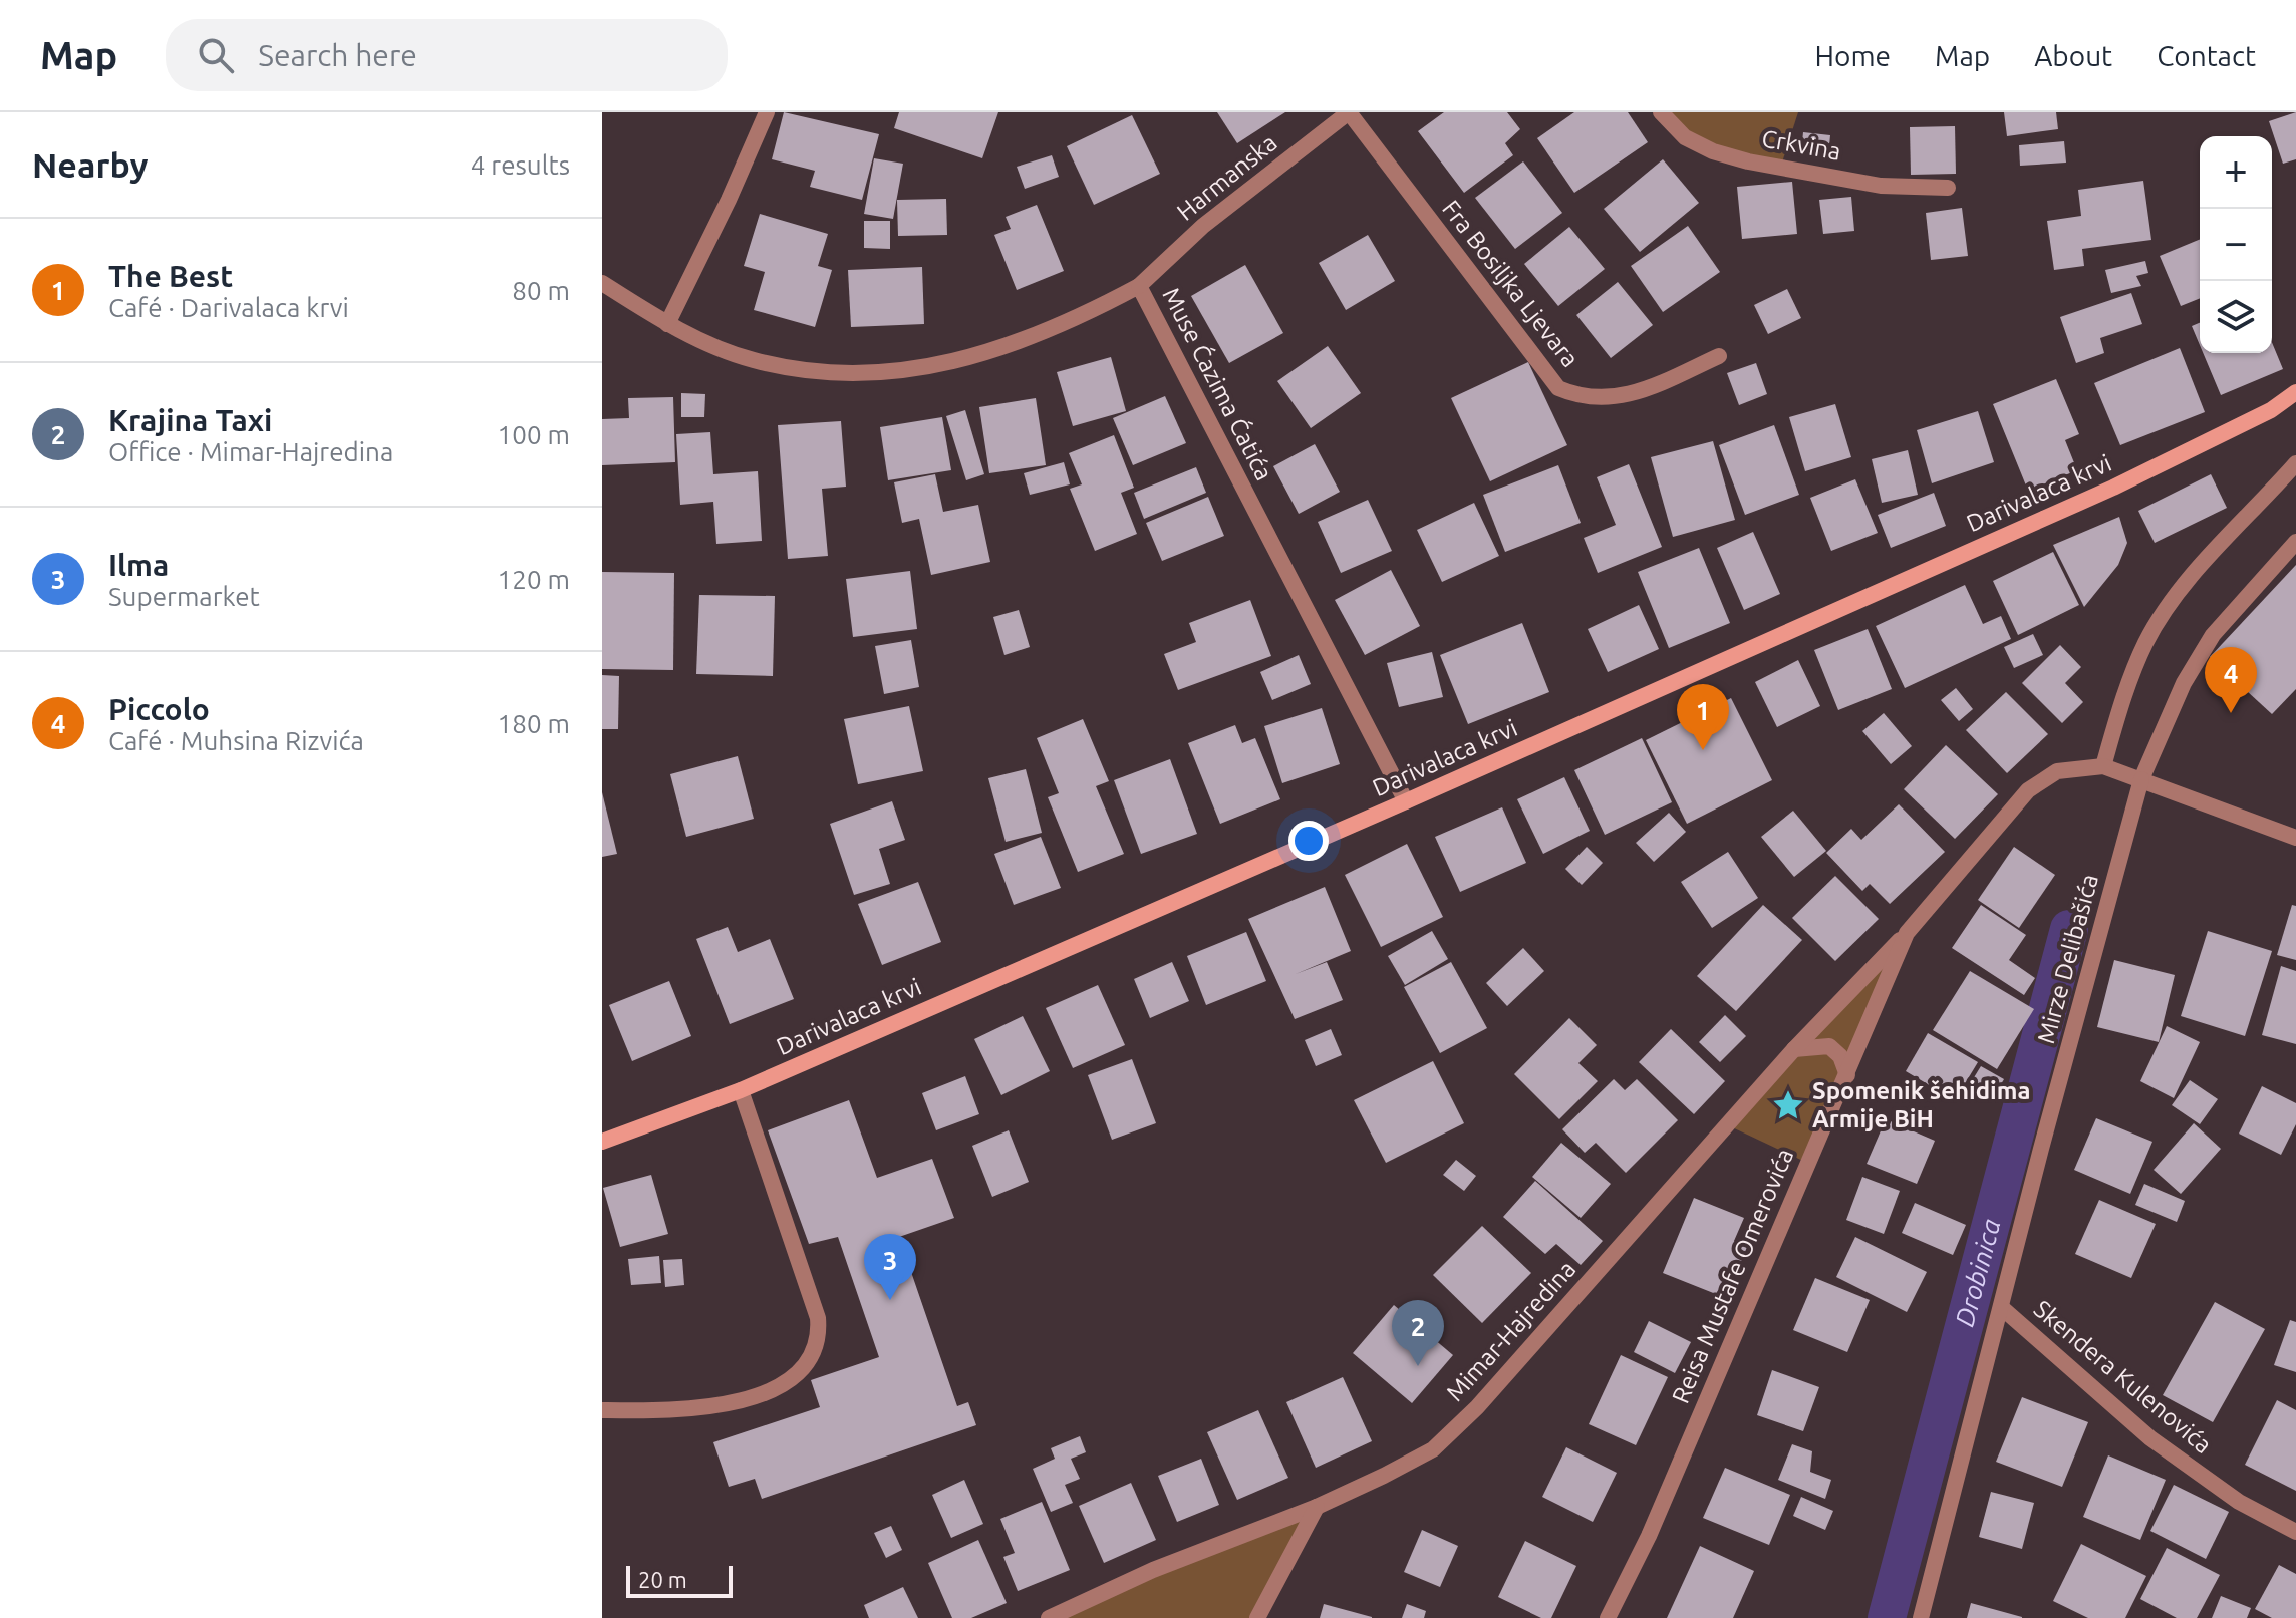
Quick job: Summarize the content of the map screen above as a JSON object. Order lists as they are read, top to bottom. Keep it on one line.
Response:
{"streets":{"street":["Crkvina","Harmanska","Fra Bosiljka Ljevara","Muse Ćazima Ćatića","Darivalaca krvi","Mirze Delibašića","Reisa Mustafe Omerovića","Mimar-Hajredina","Skendera Kulenovića"]},"crossings":[["Harmanska","Fra Bosiljka Ljevara"],["Harmanska","Muse Ćazima Ćatića"],["Muse Ćazima Ćatića","Darivalaca krvi"],["Mirze Delibašića","Skendera Kulenovića"],["Reisa Mustafe Omerovića","Mimar-Hajredina"]],"water":["Drobinica"],"places":{"place":["Spomenik šehidima Armije BiH"]},"scale_bar":"20 m","page":{"header":"Map","search":"Search here","nav":["Home","Map","About","Contact"],"heading":["Nearby","4 results"],"map_buttons":["+","−"],"list":[{"mark":"1","name":"The Best","note":"Café · Darivalaca krvi","value":"80 m"},{"mark":"2","name":"Krajina Taxi","note":"Office · Mimar-Hajredina","value":"100 m"},{"mark":"3","name":"Ilma","note":"Supermarket","value":"120 m"},{"mark":"4","name":"Piccolo","note":"Café · Muhsina Rizvića","value":"180 m"}],"pins":["4","1","3","2"],"scale":"20 m"}}
